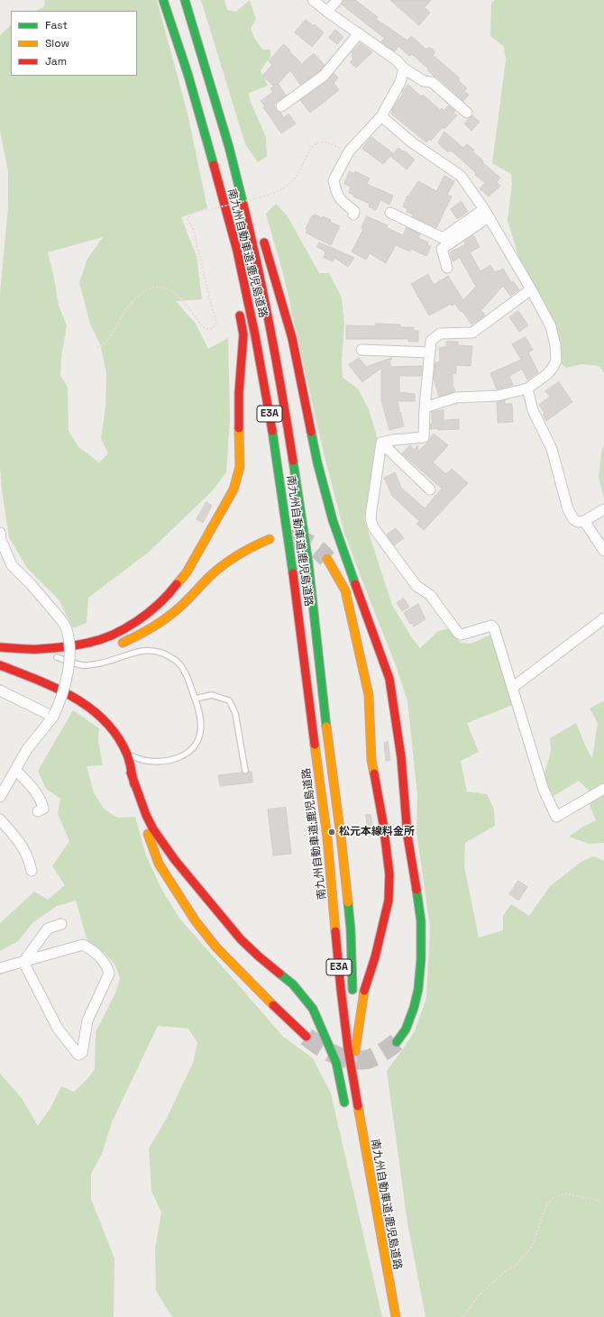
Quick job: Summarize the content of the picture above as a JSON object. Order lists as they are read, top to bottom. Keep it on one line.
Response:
{"streets":{"highway":["南九州自動車道;鹿児島道路","E3A"]},"places":["松元本線料金所"],"legend":["Fast","Slow","Jam"]}
